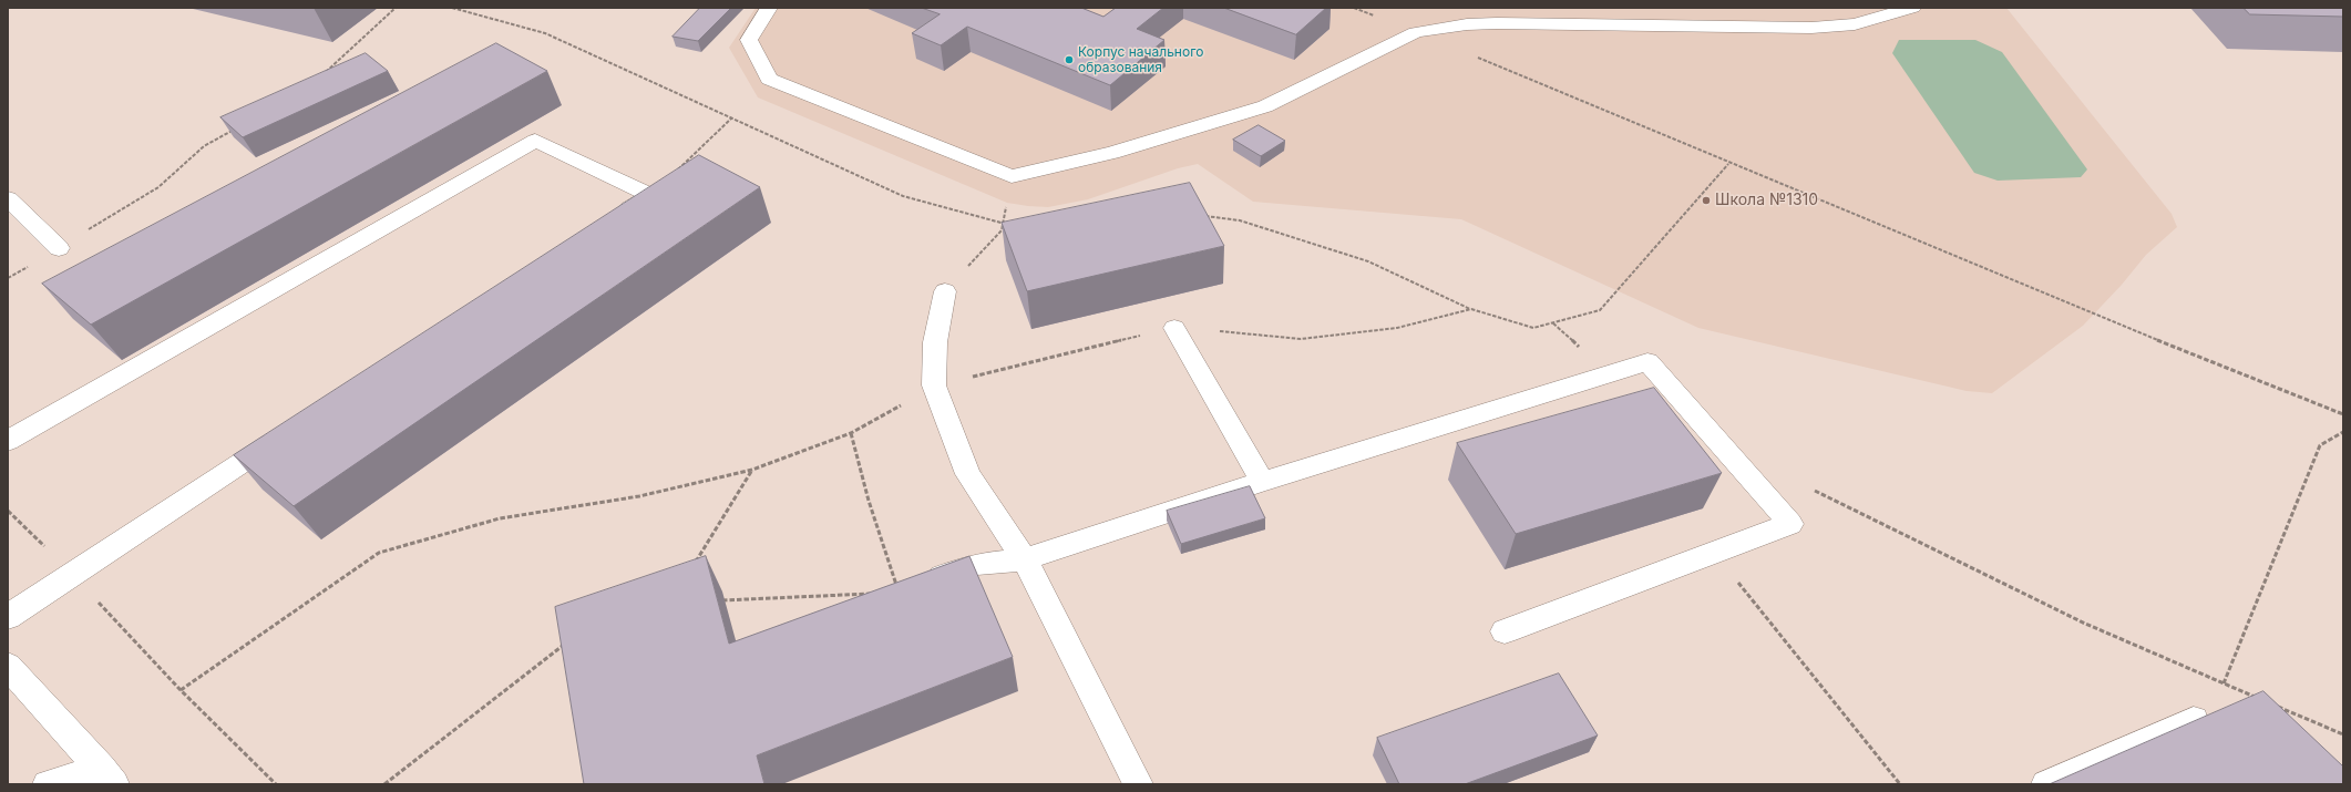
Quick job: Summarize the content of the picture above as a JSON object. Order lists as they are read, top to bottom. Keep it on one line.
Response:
{"places":["Корпус начального образования","Школа №1310"]}
